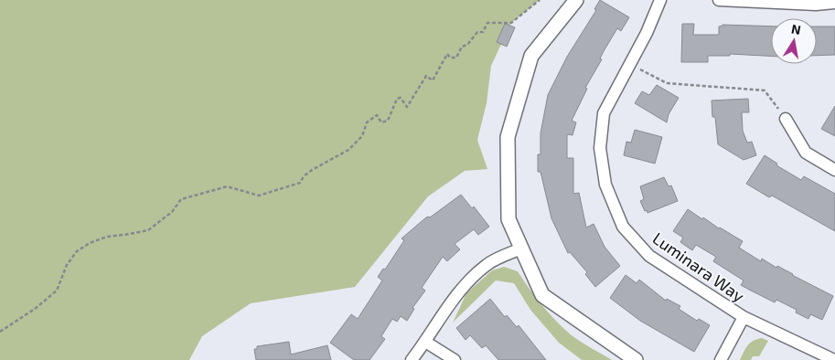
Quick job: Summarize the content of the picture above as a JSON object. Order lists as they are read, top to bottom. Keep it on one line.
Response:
{"streets":{"street":["Luminara Way"]},"north":"top"}
